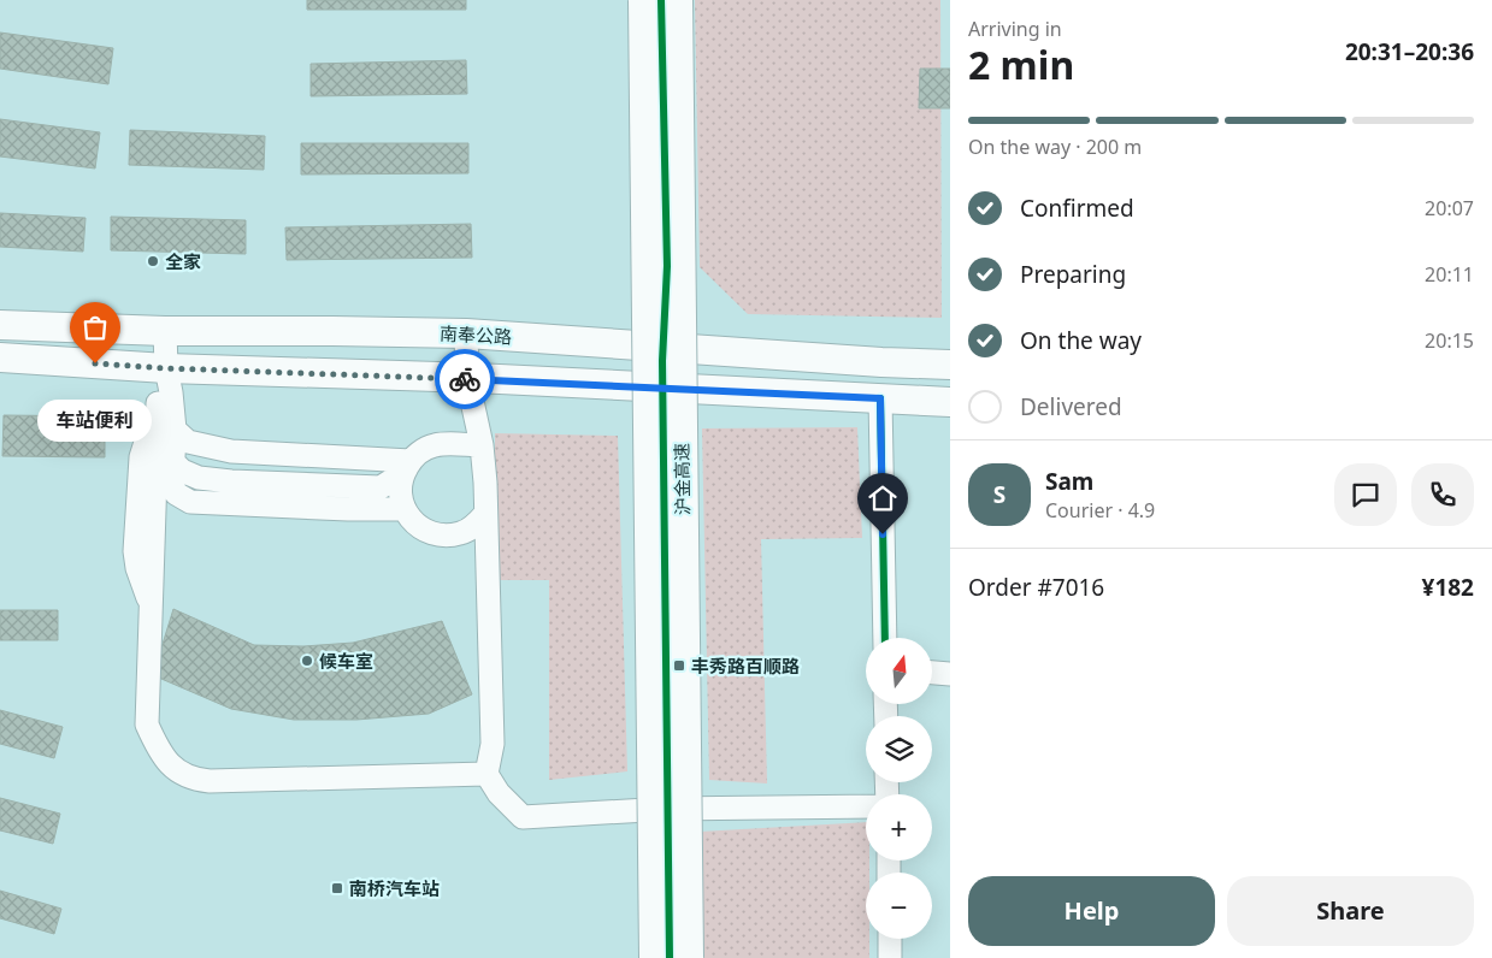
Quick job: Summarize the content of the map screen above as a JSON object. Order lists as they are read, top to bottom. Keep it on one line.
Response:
{"streets":{"highway":["沪金高速"],"main road":["南奉公路"]},"places":{"other":["全家","车站便利","候车室"],"transit":["丰秀路百顺路","南桥汽车站"]},"north":"top","page":{"heading":["2 min","Arriving in","20:31–20:36"],"panel":["Sam","Courier · 4.9","Order #7016","¥182"],"bar":"On the way · 200 m","list":[["Confirmed","20:07"],["Preparing","20:11"],["On the way","20:15"],"Delivered"],"bubble":"车站便利","round":"S","map_buttons":["+","−"],"buttons":["Help","Share"]}}
